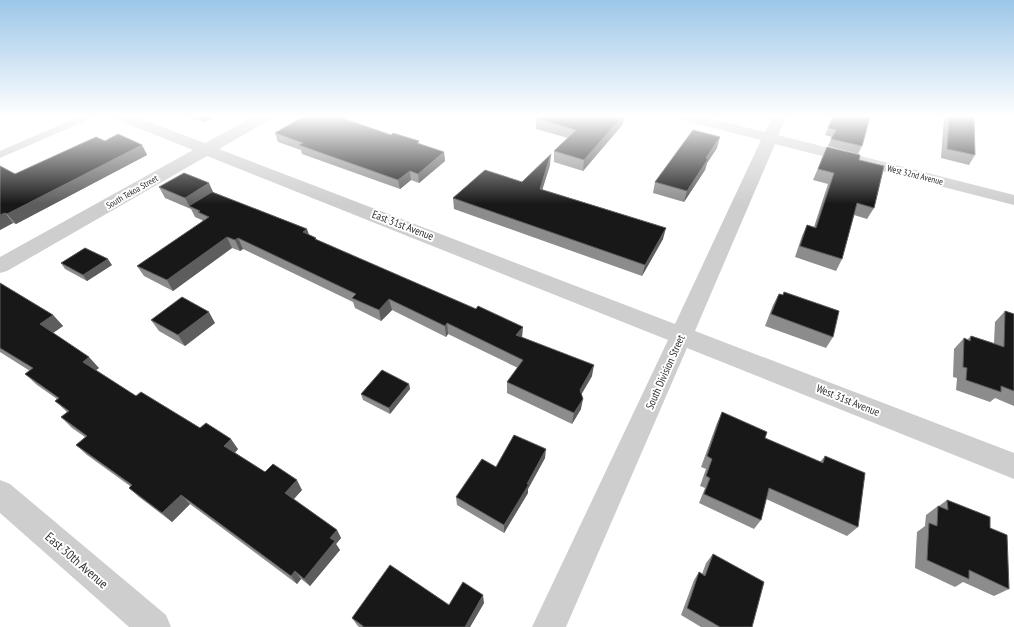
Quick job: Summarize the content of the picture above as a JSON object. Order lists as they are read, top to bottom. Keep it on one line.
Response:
{"streets":{"street":["West 32nd Avenue","South Tekoa Street","East 31st Avenue","South Division Street","West 31st Avenue","East 30th Avenue"]},"crossings":[["South Tekoa Street","East 31st Avenue"],["East 31st Avenue","South Division Street"],["East 31st Avenue","West 31st Avenue"],["South Division Street","West 31st Avenue"]]}
